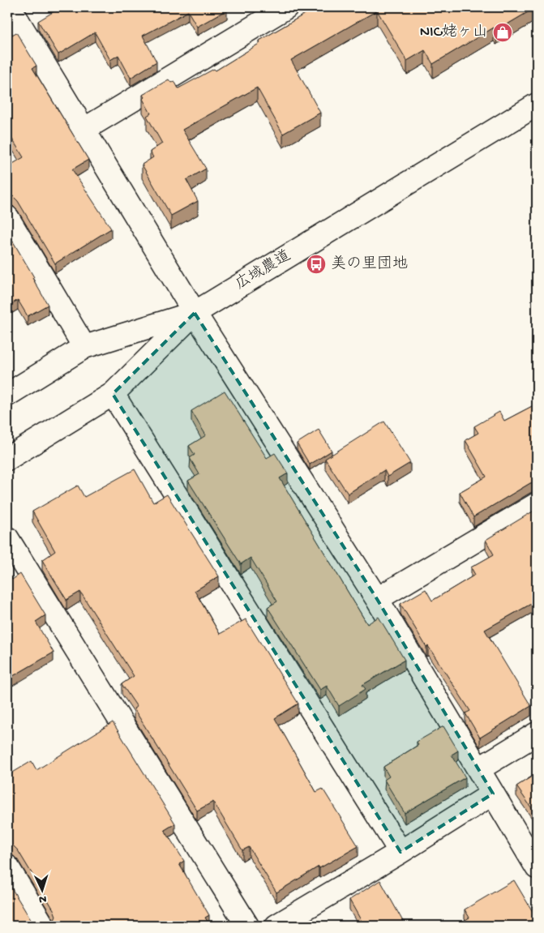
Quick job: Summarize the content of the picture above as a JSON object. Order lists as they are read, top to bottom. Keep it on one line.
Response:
{"streets":{"street":["広域農道"]},"places":{"shop":["NIC姥ヶ山"],"bus stop":["美の里団地"]},"north":"bottom"}
